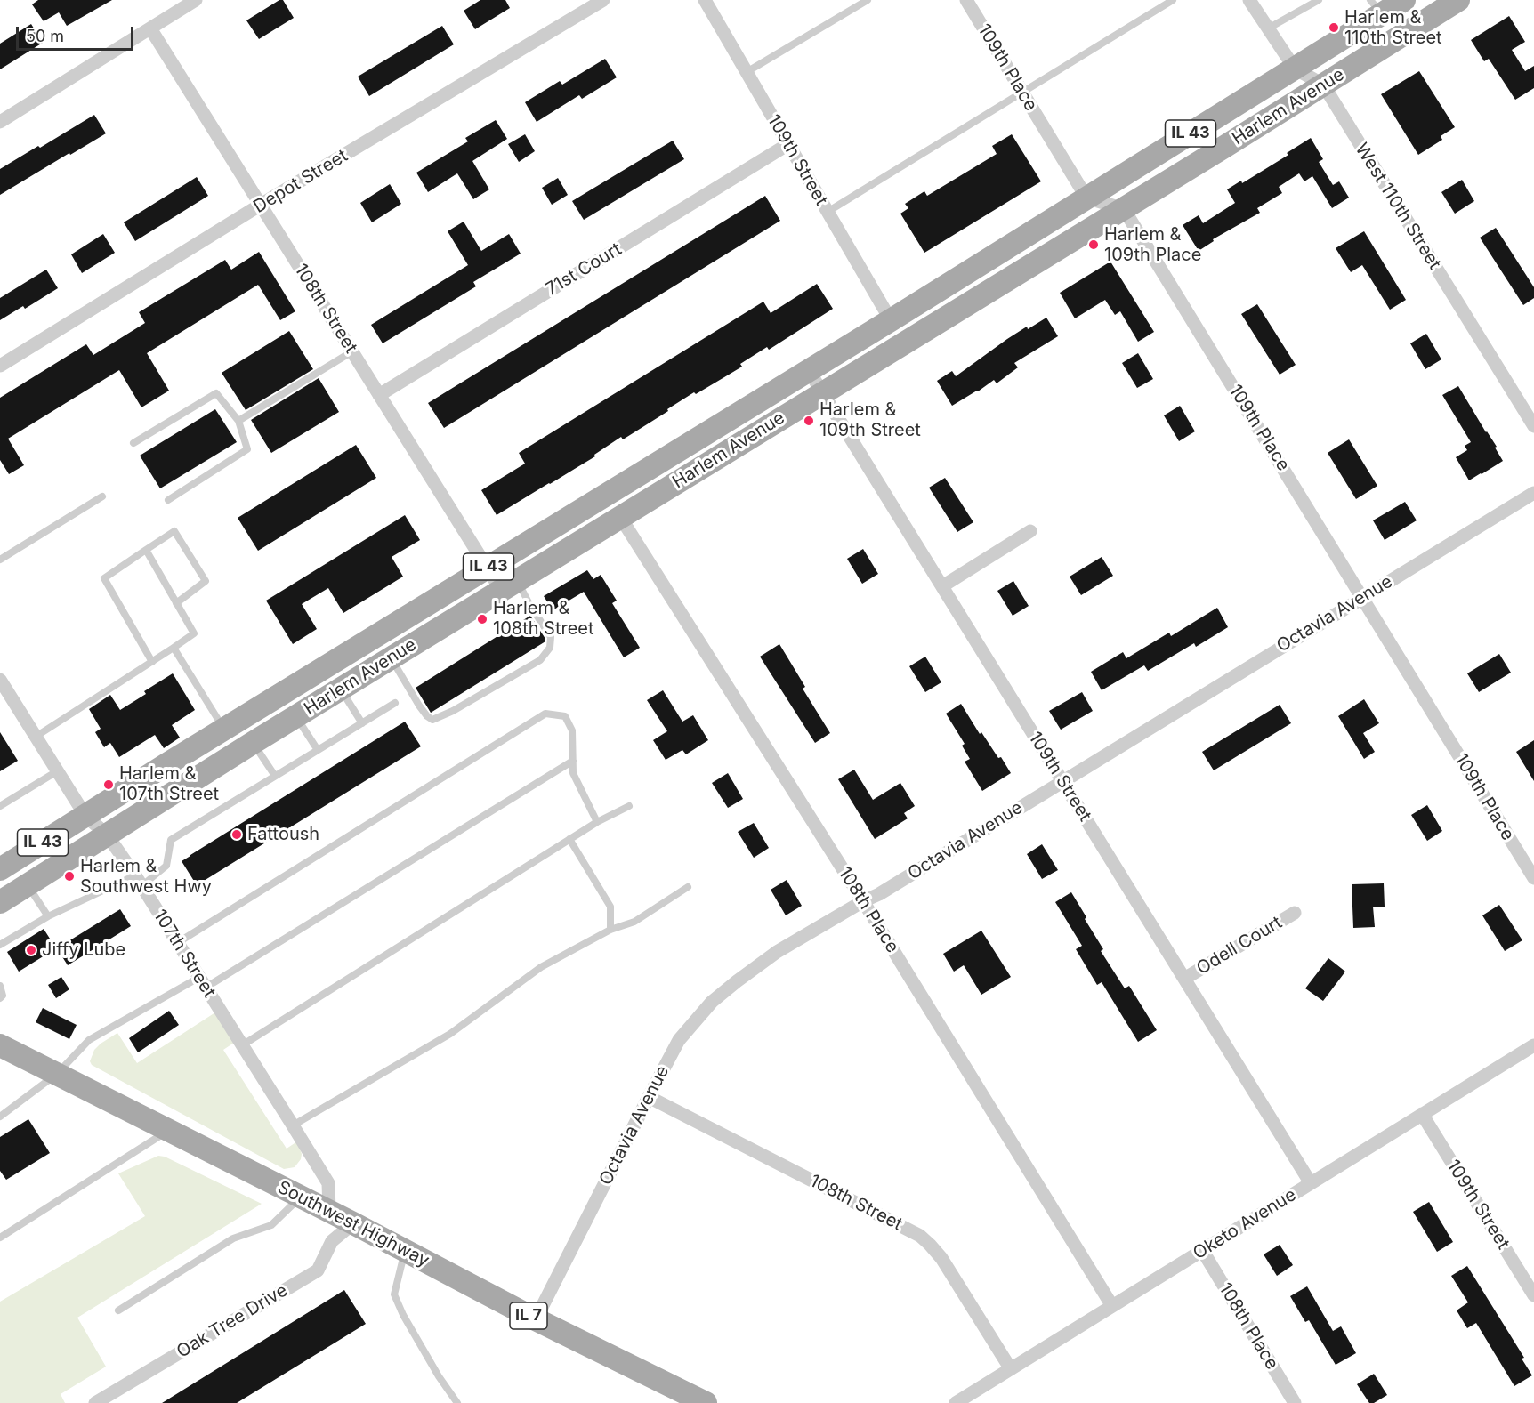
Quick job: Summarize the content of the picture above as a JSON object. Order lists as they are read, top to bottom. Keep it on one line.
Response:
{"streets":{"main road":["Harlem Avenue","IL 43","Southwest Highway","IL 7"],"street":["109th Place","109th Street","Depot Street","West 110th Street","71st Court","108th Street","Octavia Avenue","108th Place","Odell Court","107th Street","Oketo Avenue","Oak Tree Drive"]},"crossings":[["109th Place","Harlem Avenue"],["109th Place","Octavia Avenue"],["Harlem Avenue","109th Street"],["Harlem Avenue","West 110th Street"],["Harlem Avenue","108th Street"],["Harlem Avenue","108th Place"],["Harlem Avenue","107th Street"],["109th Street","71st Court"],["109th Street","Octavia Avenue"],["109th Street","Odell Court"],["109th Street","Oketo Avenue"],["Depot Street","108th Street"],["71st Court","108th Street"],["108th Street","Octavia Avenue"],["108th Street","Oketo Avenue"],["Octavia Avenue","108th Place"],["Octavia Avenue","Southwest Highway"],["108th Place","Oketo Avenue"],["107th Street","Southwest Highway"],["Southwest Highway","Oak Tree Drive"]],"places":["Harlem & 110th Street","Harlem & 109th Place","Harlem & 109th Street","Harlem & 108th Street","Harlem & 107th Street","Fattoush","Harlem & Southwest Hwy","Jiffy Lube"],"scale_bar":"50 m"}
